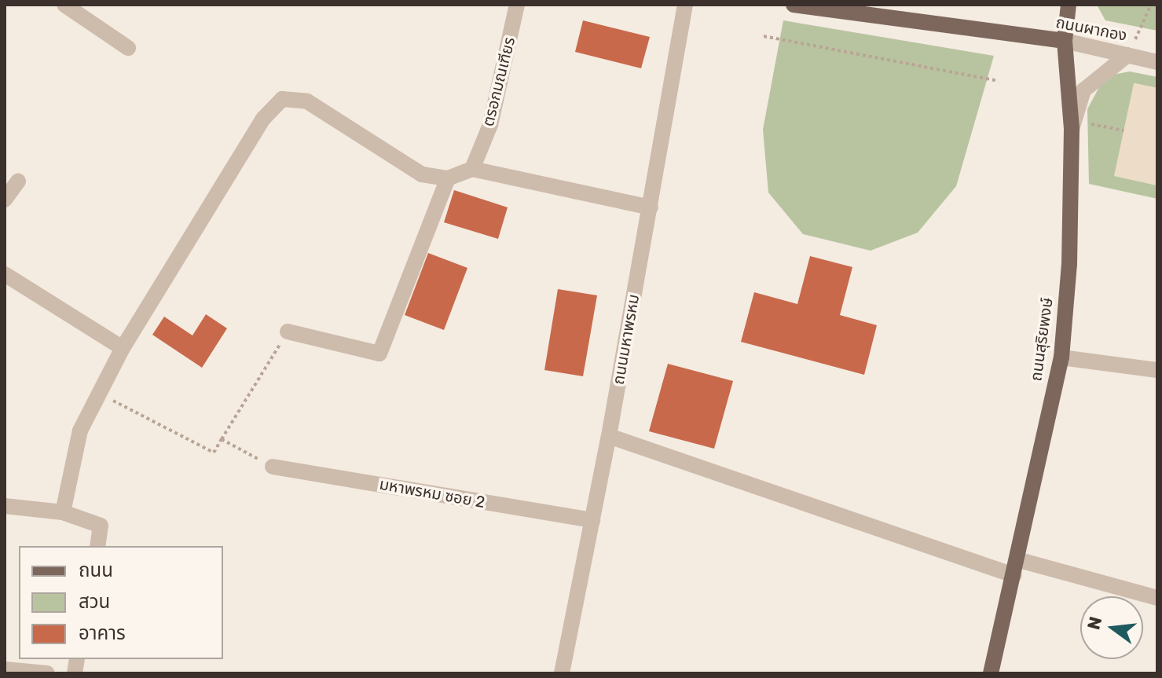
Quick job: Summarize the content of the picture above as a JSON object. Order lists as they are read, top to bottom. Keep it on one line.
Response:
{"streets":{"main road":["ถนนผากอง","ถนนสุริยพงษ์"],"street":["ตรอกมณเฑียร","ถนนมหาพรหม","มหาพรหม ซอย 2"]},"crossings":[["ถนนผากอง","ถนนสุริยพงษ์"],["ถนนมหาพรหม","มหาพรหม ซอย 2"]],"legend":["ถนน","สวน","อาคาร"],"north":"left"}
